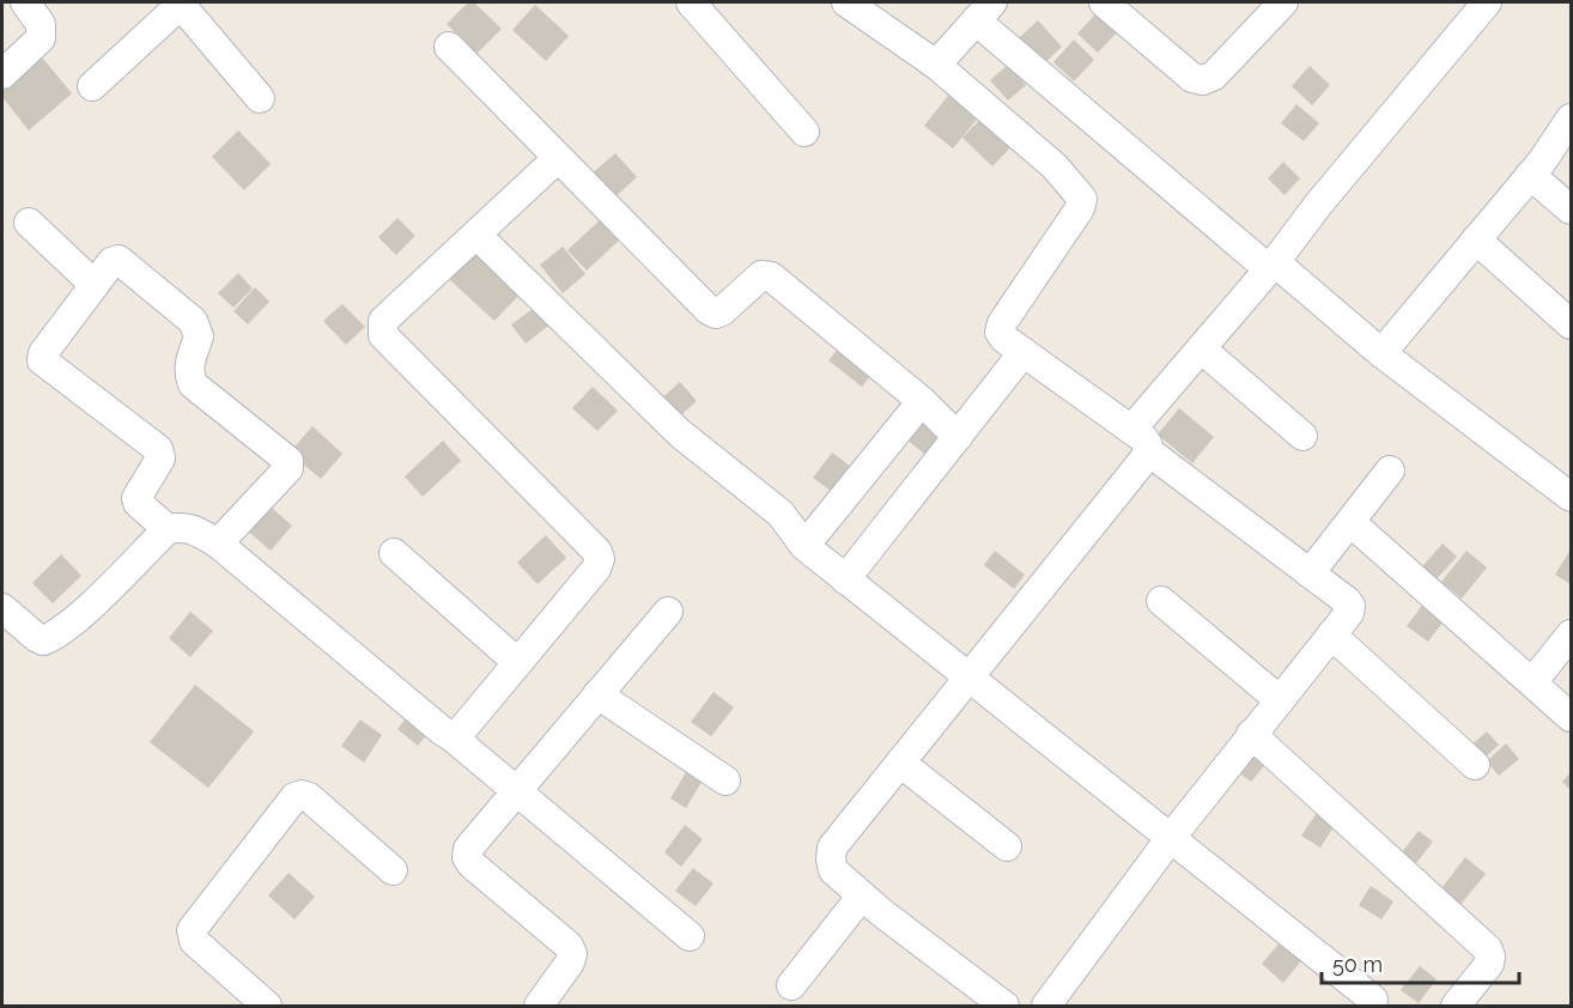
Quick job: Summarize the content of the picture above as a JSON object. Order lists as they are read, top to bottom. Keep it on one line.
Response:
{"scale_bar":"50 m"}
